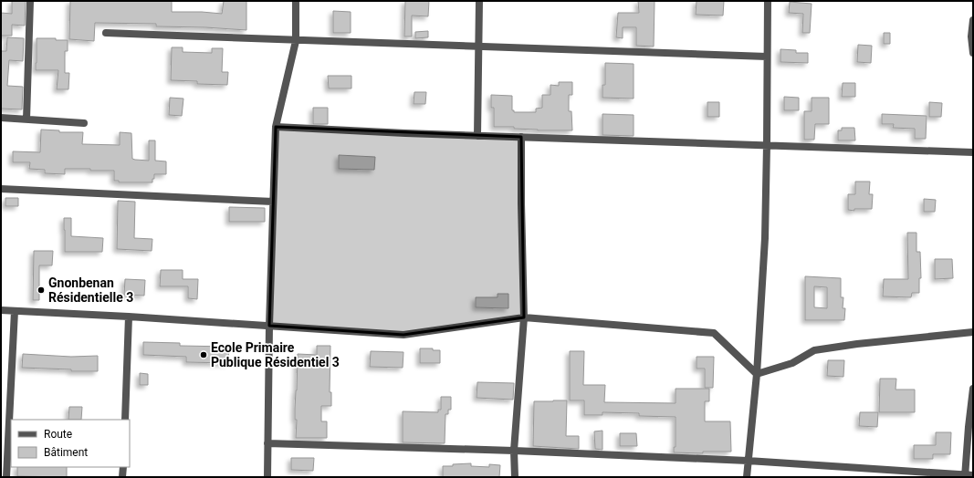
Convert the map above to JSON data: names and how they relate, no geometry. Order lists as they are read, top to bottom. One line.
{"places":["Gnonbenan Résidentielle 3","Ecole Primaire Publique Résidentiel 3"],"legend":["Route","Bâtiment"]}
